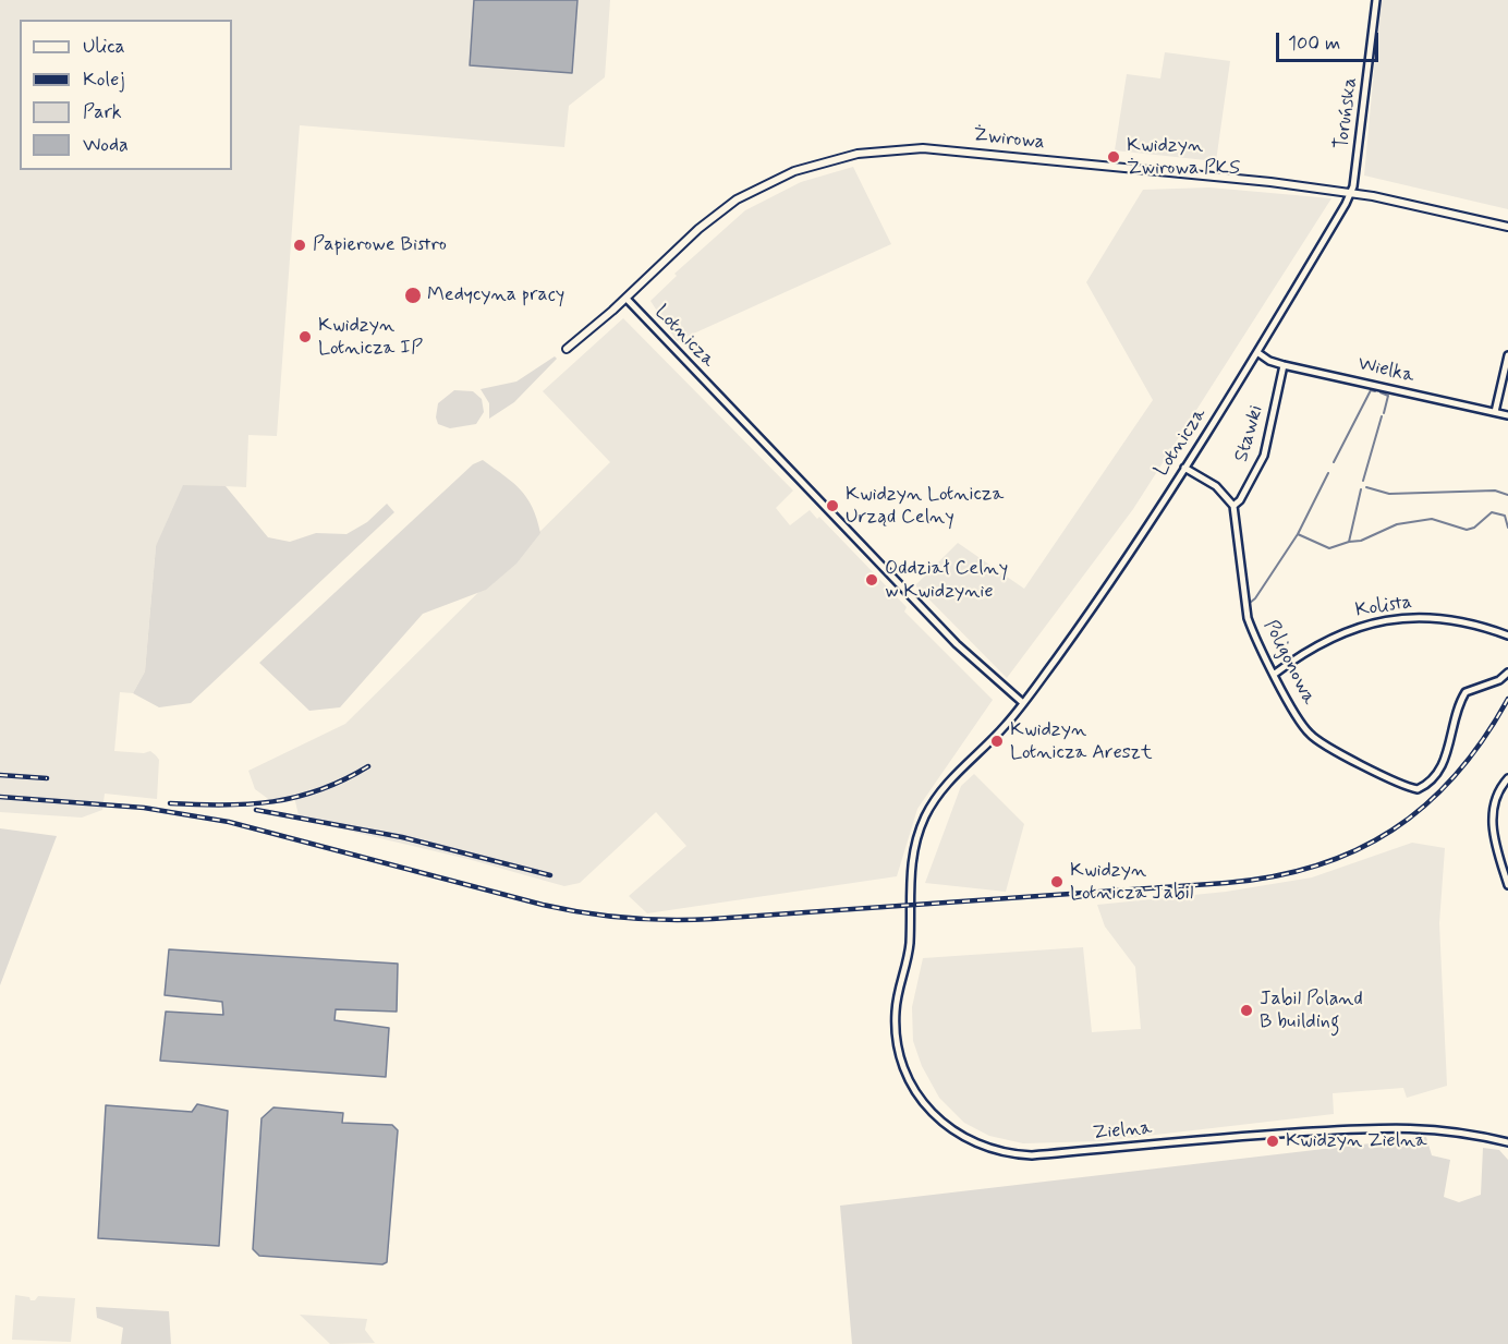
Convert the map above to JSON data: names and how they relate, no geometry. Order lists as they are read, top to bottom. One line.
{"streets":{"street":["Toruńska","Żwirowa","Lotnicza","Wielka","Stawki","Kolista","Poligonowa","Zielna"]},"crossings":[["Toruńska","Żwirowa"],["Toruńska","Lotnicza"],["Żwirowa","Lotnicza"],["Lotnicza","Wielka"],["Lotnicza","Zielna"],["Wielka","Stawki"],["Stawki","Poligonowa"],["Kolista","Poligonowa"]],"places":["Kwidzyn Żwirowa PKS","Papierowe Bistro","Medycyna pracy","Kwidzyn Lotnicza IP","Kwidzyn Lotnicza Urząd Celny","Oddział Celny w Kwidzynie","Kwidzyn Lotnicza Areszt","Kwidzyn Lotnicza Jabil","Jabil Poland B building","Kwidzyn Zielna"],"legend":["Ulica","Kolej","Park","Woda"],"scale_bar":"100 m"}
